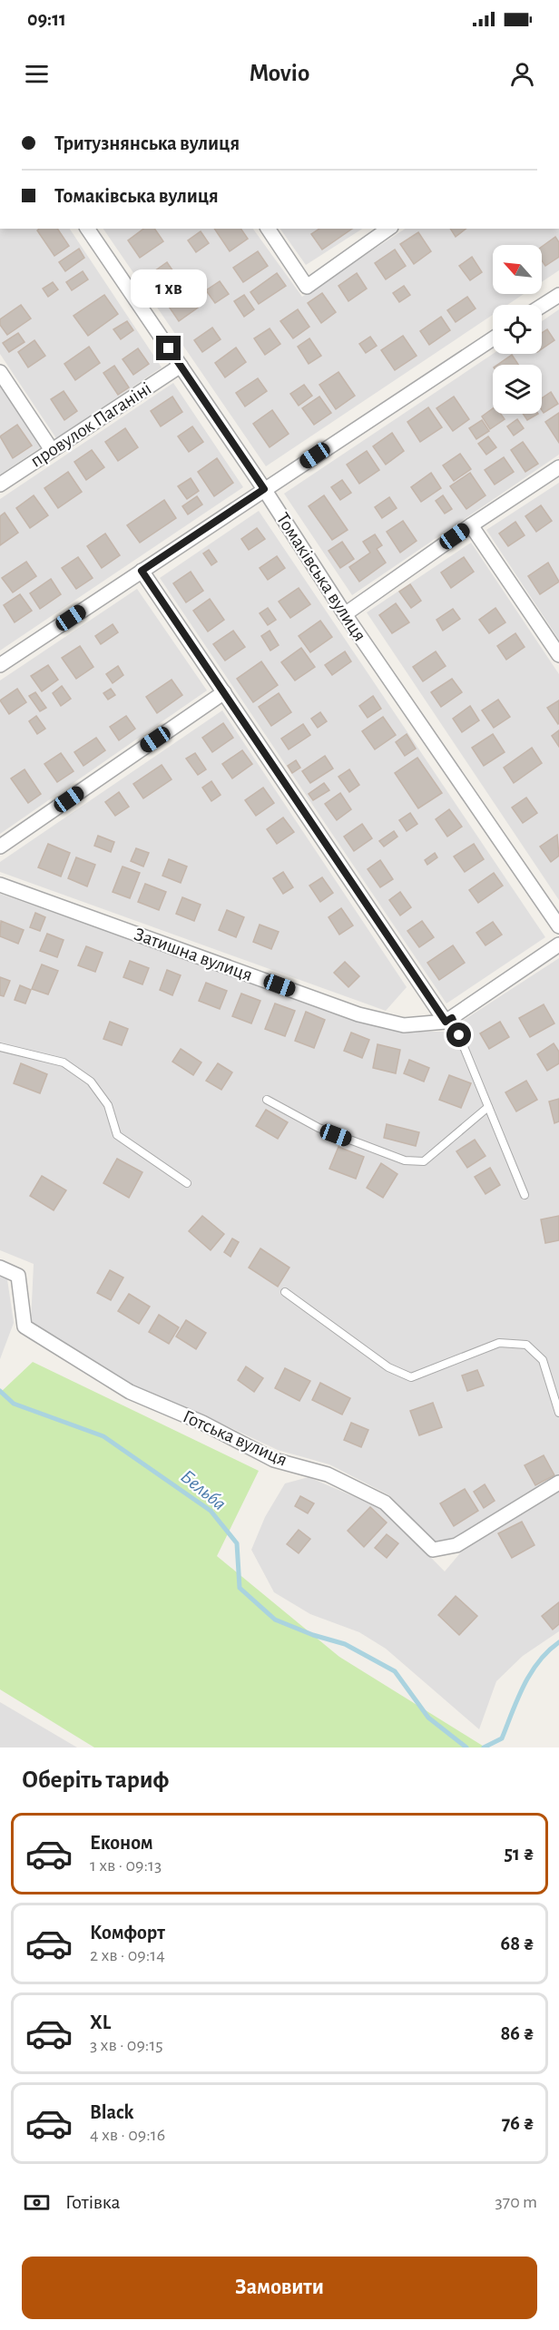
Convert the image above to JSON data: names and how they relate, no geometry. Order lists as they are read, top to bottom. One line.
{"streets":{"street":["провулок Паганіні","Томаківська вулиця","Затишна вулиця","Готська вулиця"]},"crossings":[["провулок Паганіні","Томаківська вулиця"]],"water":["Бельба"],"north":"top left","page":{"status":"09:11","header":"Movio","banner":["Тритузнянська вулиця","Томаківська вулиця"],"bubble":"1 хв","heading":"Оберіть тариф","list":[{"name":"Економ","note":"1 хв · 09:13","value":"51 ₴"},{"name":"Комфорт","note":"2 хв · 09:14","value":"68 ₴"},{"name":"XL","note":"3 хв · 09:15","value":"86 ₴"},{"name":"Black","note":"4 хв · 09:16","value":"76 ₴"}],"pay":["Готівка","370 m"],"buttons":"Замовити"}}
